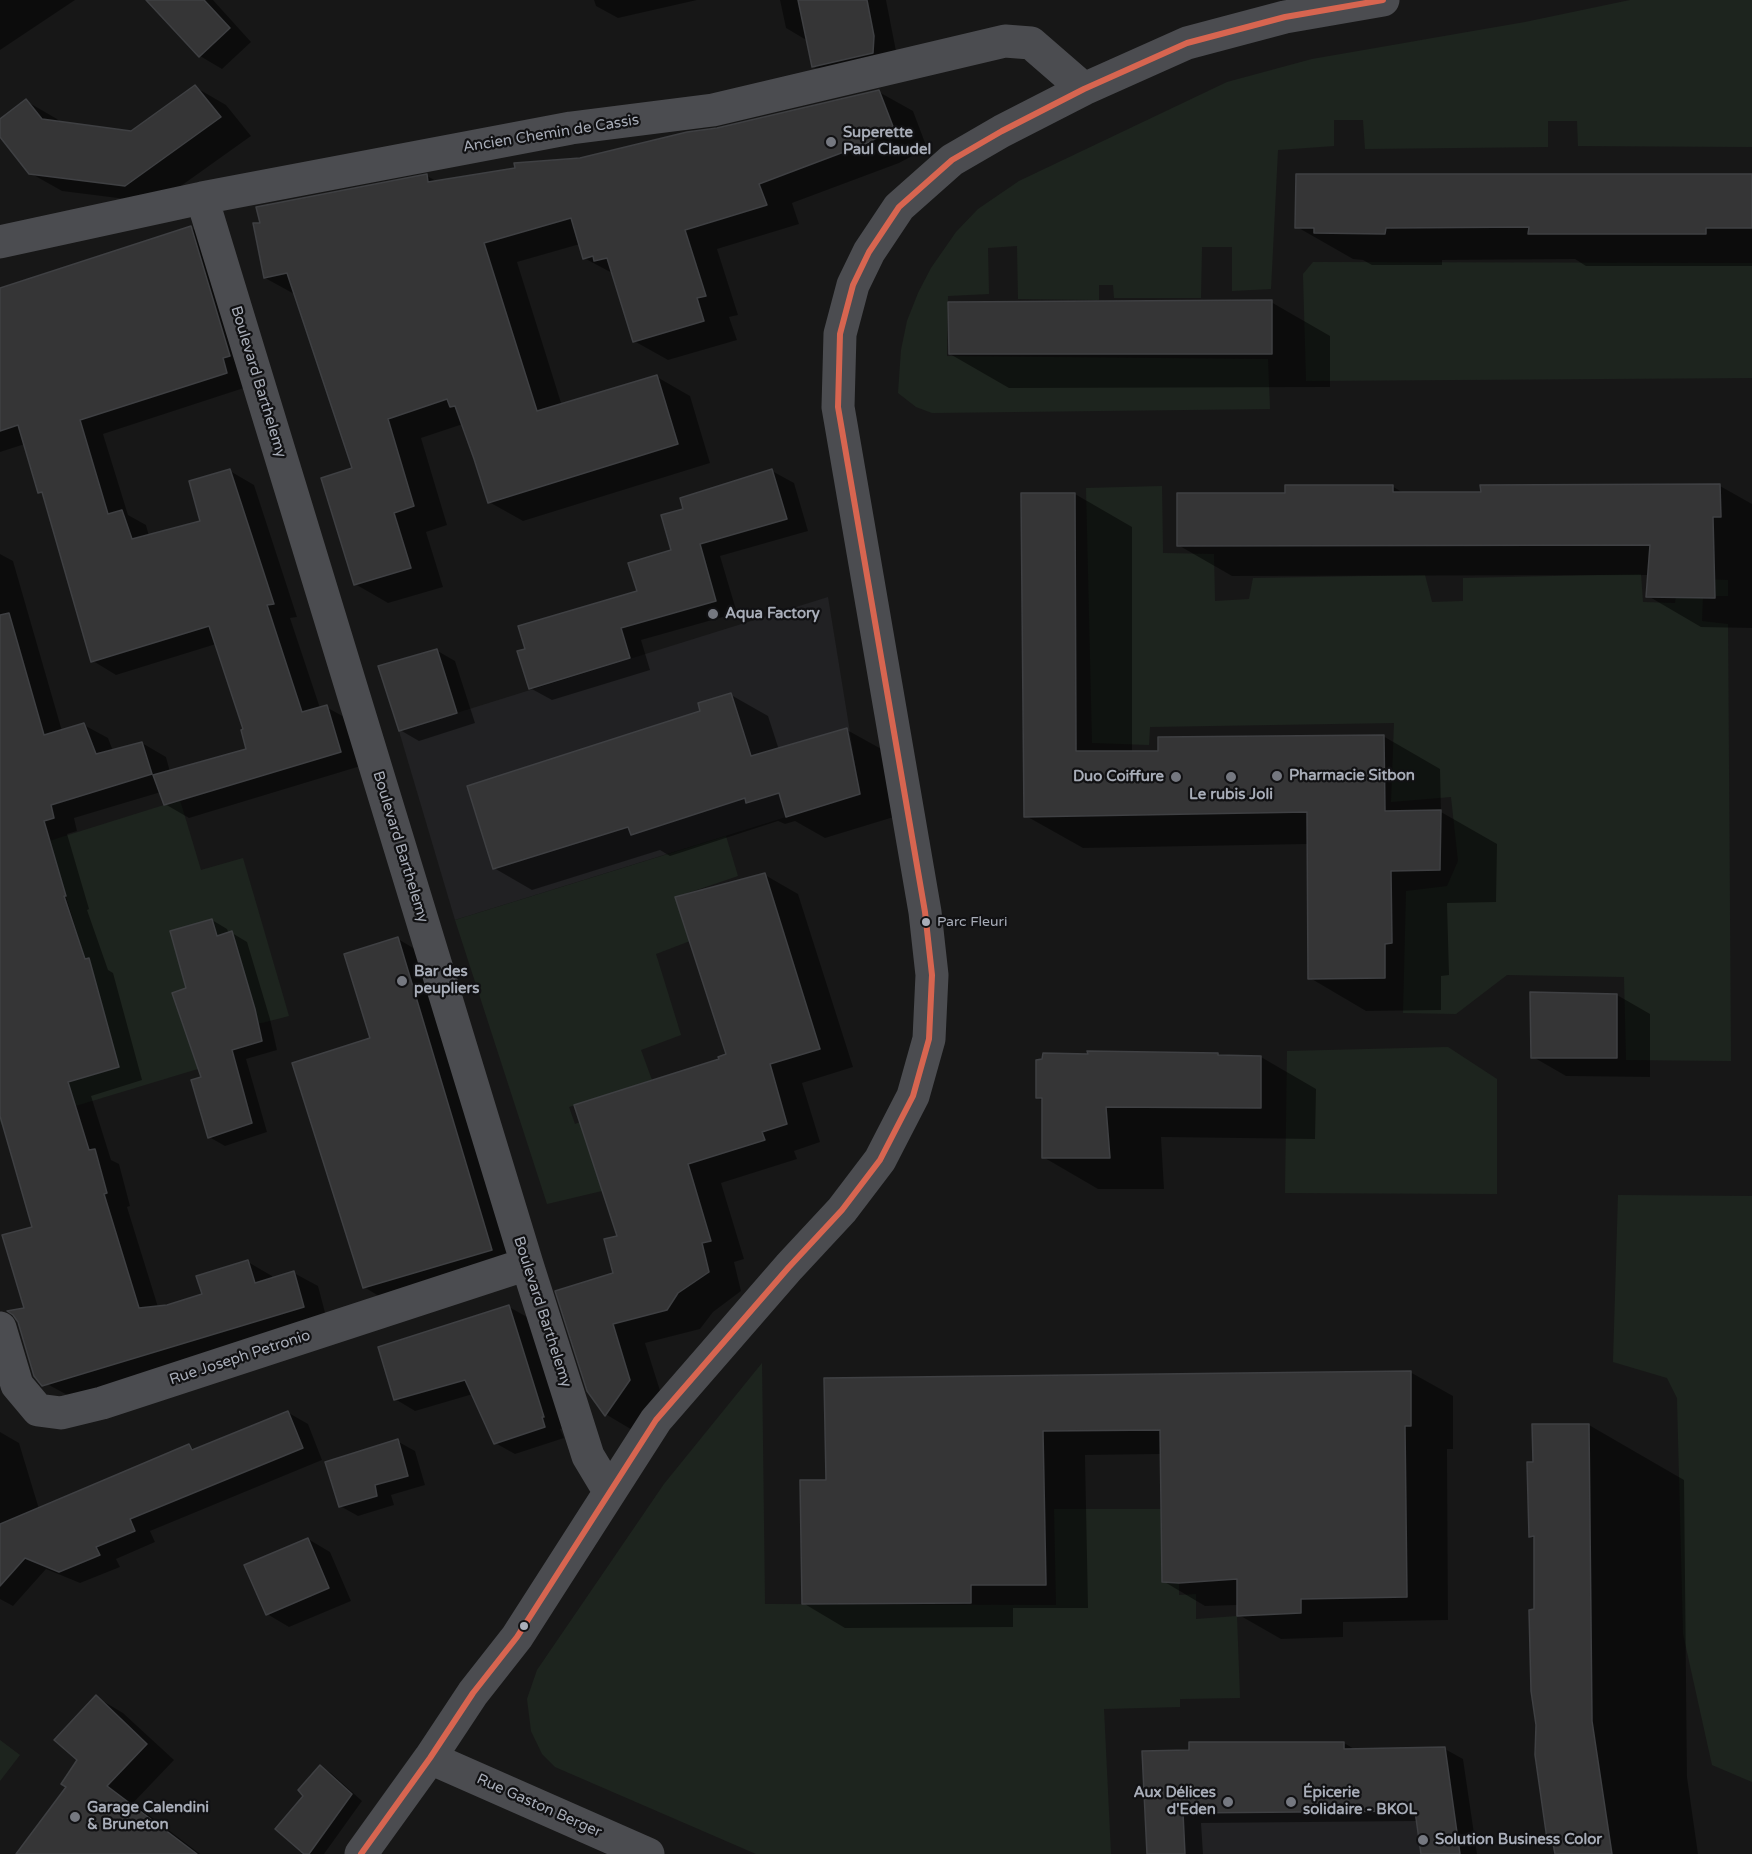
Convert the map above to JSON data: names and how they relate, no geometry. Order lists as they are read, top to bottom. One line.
{"streets":{"street":["Ancien Chemin de Cassis","Boulevard Barthelemy","Rue Joseph Petronio","Rue Gaston Berger"]},"crossings":[["Ancien Chemin de Cassis","Boulevard Barthelemy"],["Boulevard Barthelemy","Rue Joseph Petronio"]],"places":["Superette Paul Claudel","Aqua Factory","Pharmacie Sitbon","Duo Coiffure","Le rubis Joli","Parc Fleuri","Bar des peupliers","Aux Délices d'Eden","Épicerie solidaire - BKOL","Garage Calendini & Bruneton","Solution Business Color"]}
